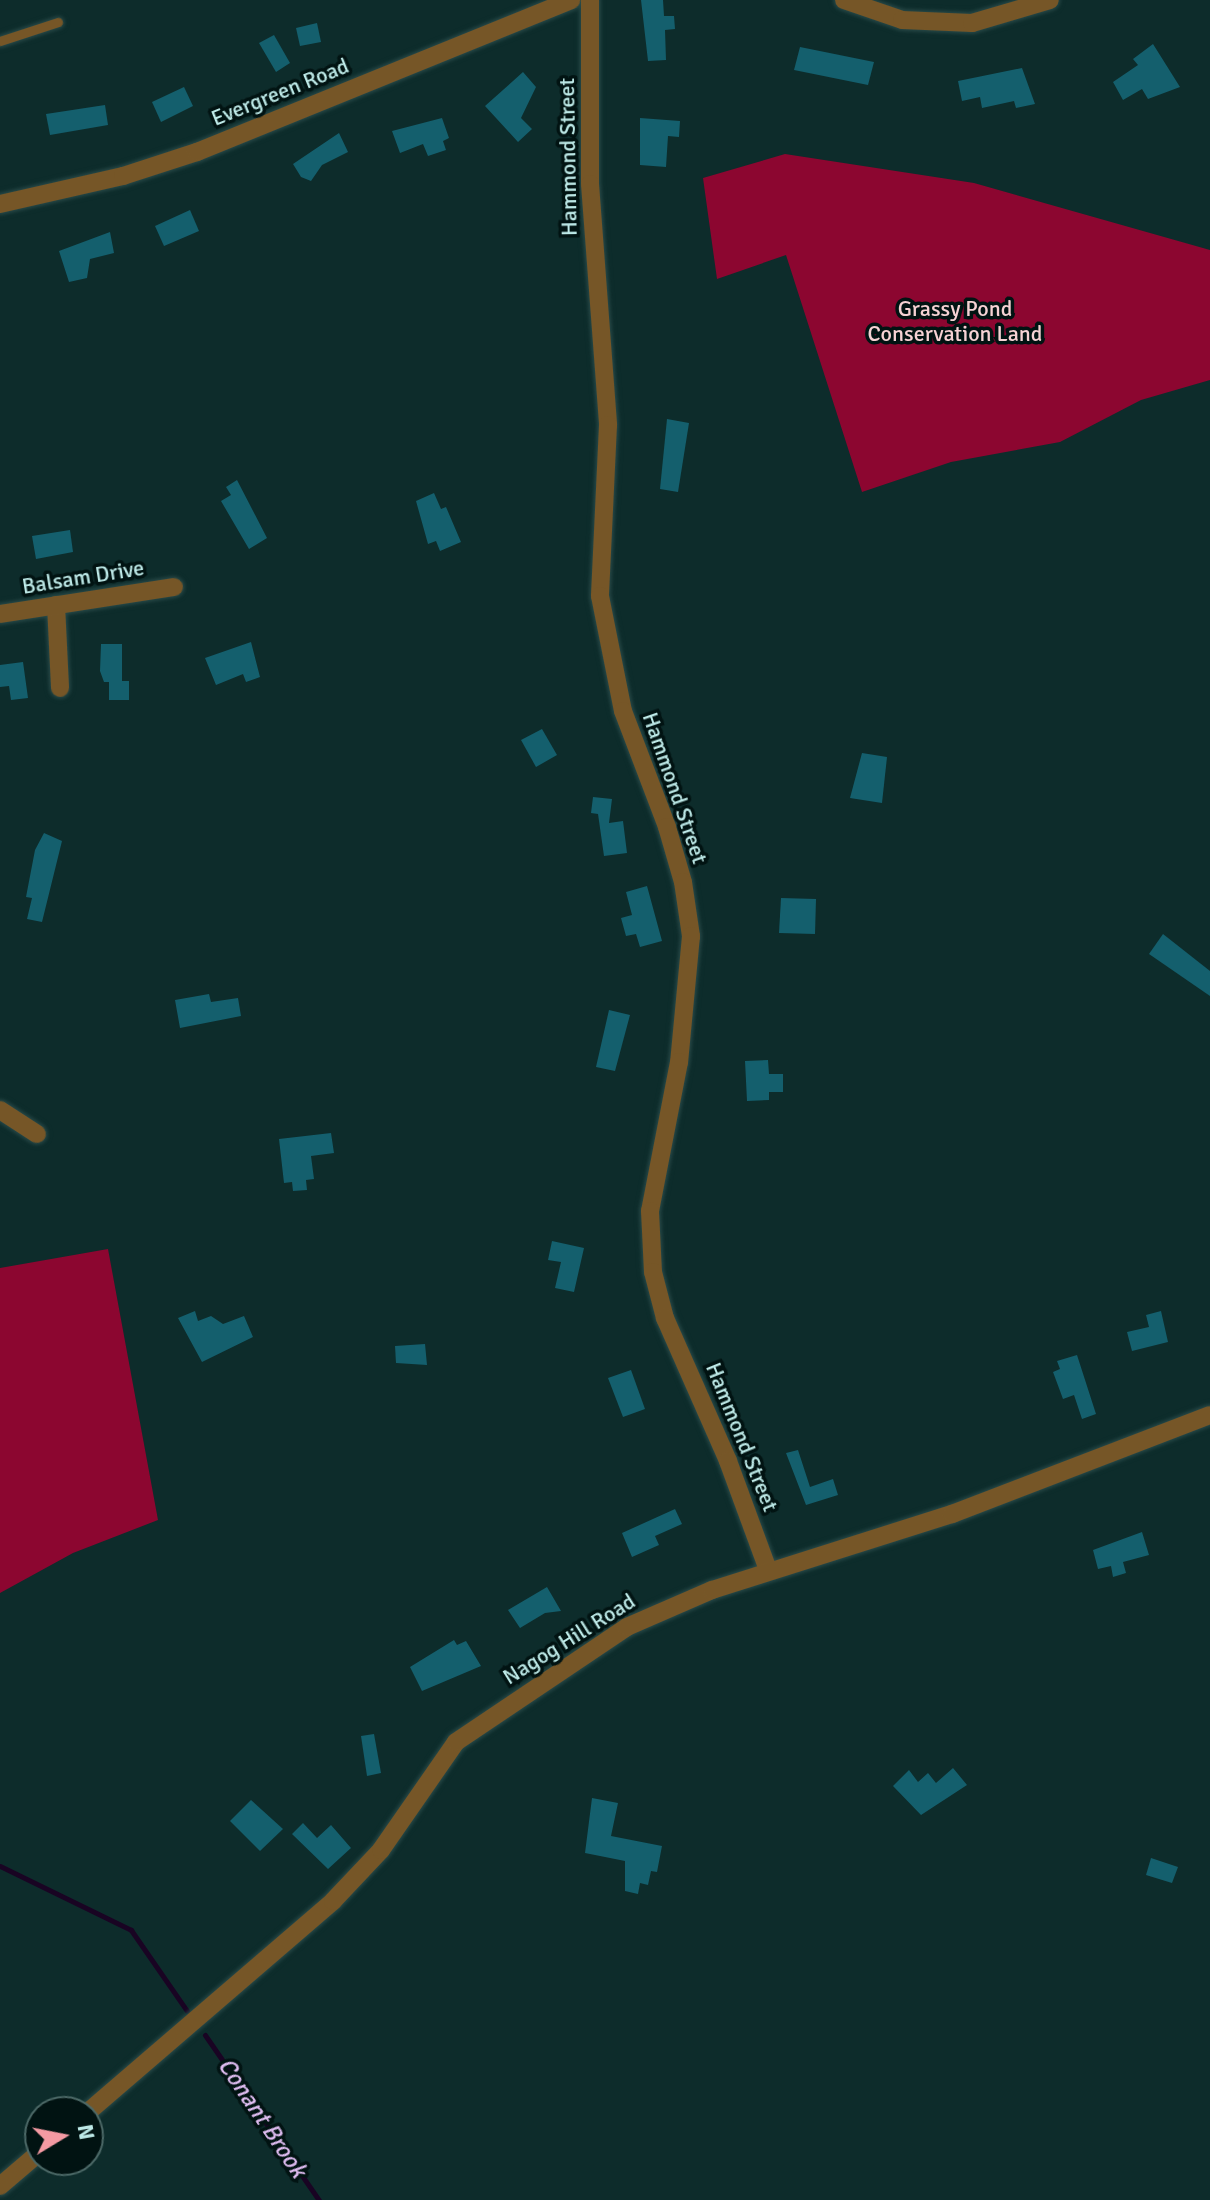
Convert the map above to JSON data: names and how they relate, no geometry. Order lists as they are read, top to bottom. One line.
{"streets":{"street":["Evergreen Road","Hammond Street","Balsam Drive","Nagog Hill Road"]},"crossings":[["Hammond Street","Nagog Hill Road"]],"water":["Conant Brook"],"parks":["Grassy Pond Conservation Land"],"north":"right"}
